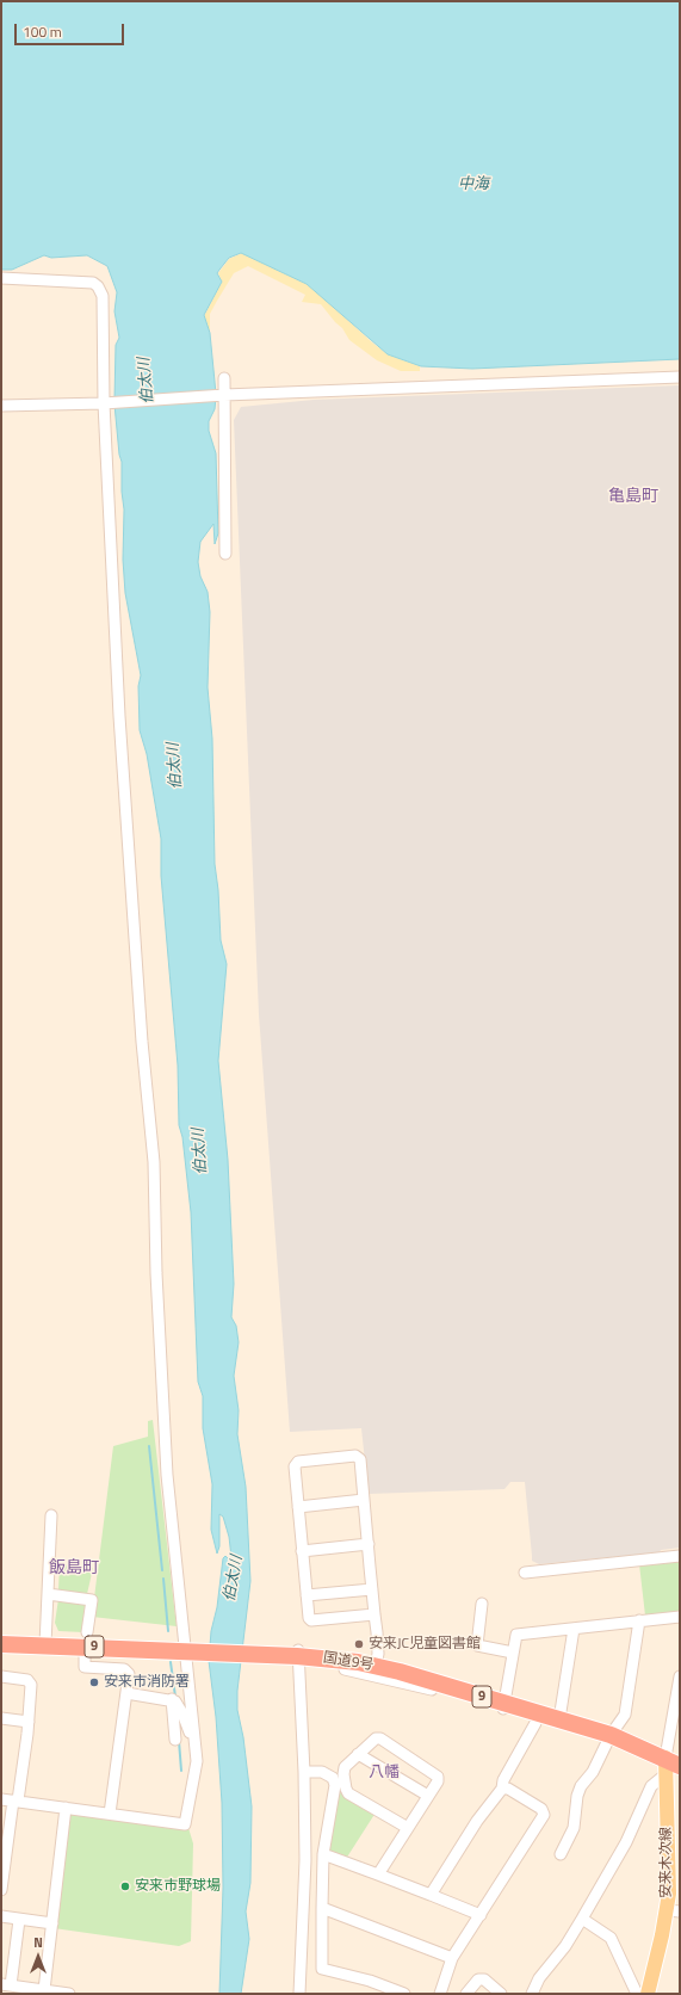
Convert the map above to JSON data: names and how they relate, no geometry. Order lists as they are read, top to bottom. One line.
{"streets":{"highway":["9","国道9号"],"main road":["安来木次線"]},"crossings":[["国道9号","安来木次線"]],"districts":["亀島町","飯島町","八幡"],"water":["中海","伯太川"],"places":["安来JC児童図書館","安来市消防署","安来市野球場"],"scale_bar":"100 m","north":"top"}
